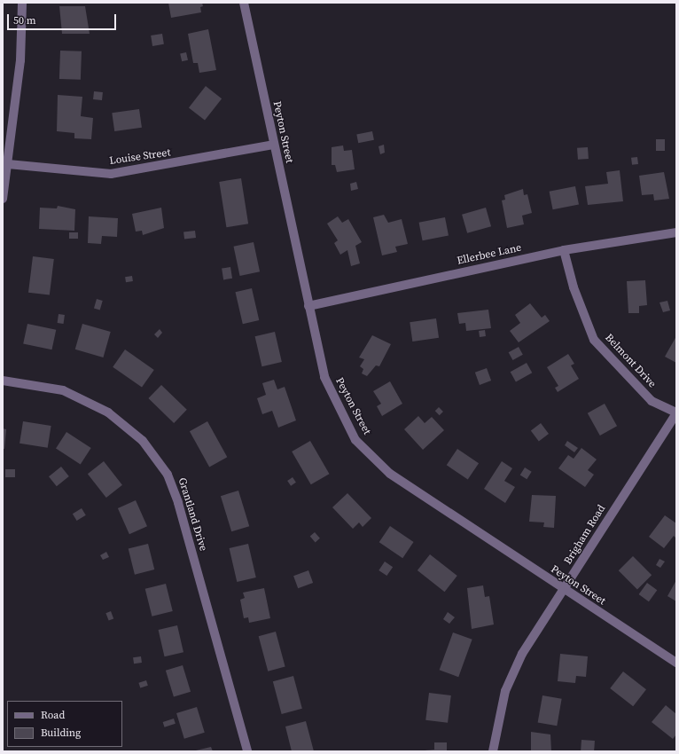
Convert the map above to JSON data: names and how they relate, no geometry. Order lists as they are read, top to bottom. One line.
{"streets":{"street":["Peyton Street","Louise Street","Ellerbee Lane","Belmont Drive","Grantland Drive","Brigham Road"]},"crossings":[["Peyton Street","Louise Street"],["Peyton Street","Ellerbee Lane"],["Peyton Street","Brigham Road"],["Ellerbee Lane","Belmont Drive"],["Belmont Drive","Brigham Road"]],"legend":["Road","Building"],"scale_bar":"50 m"}
